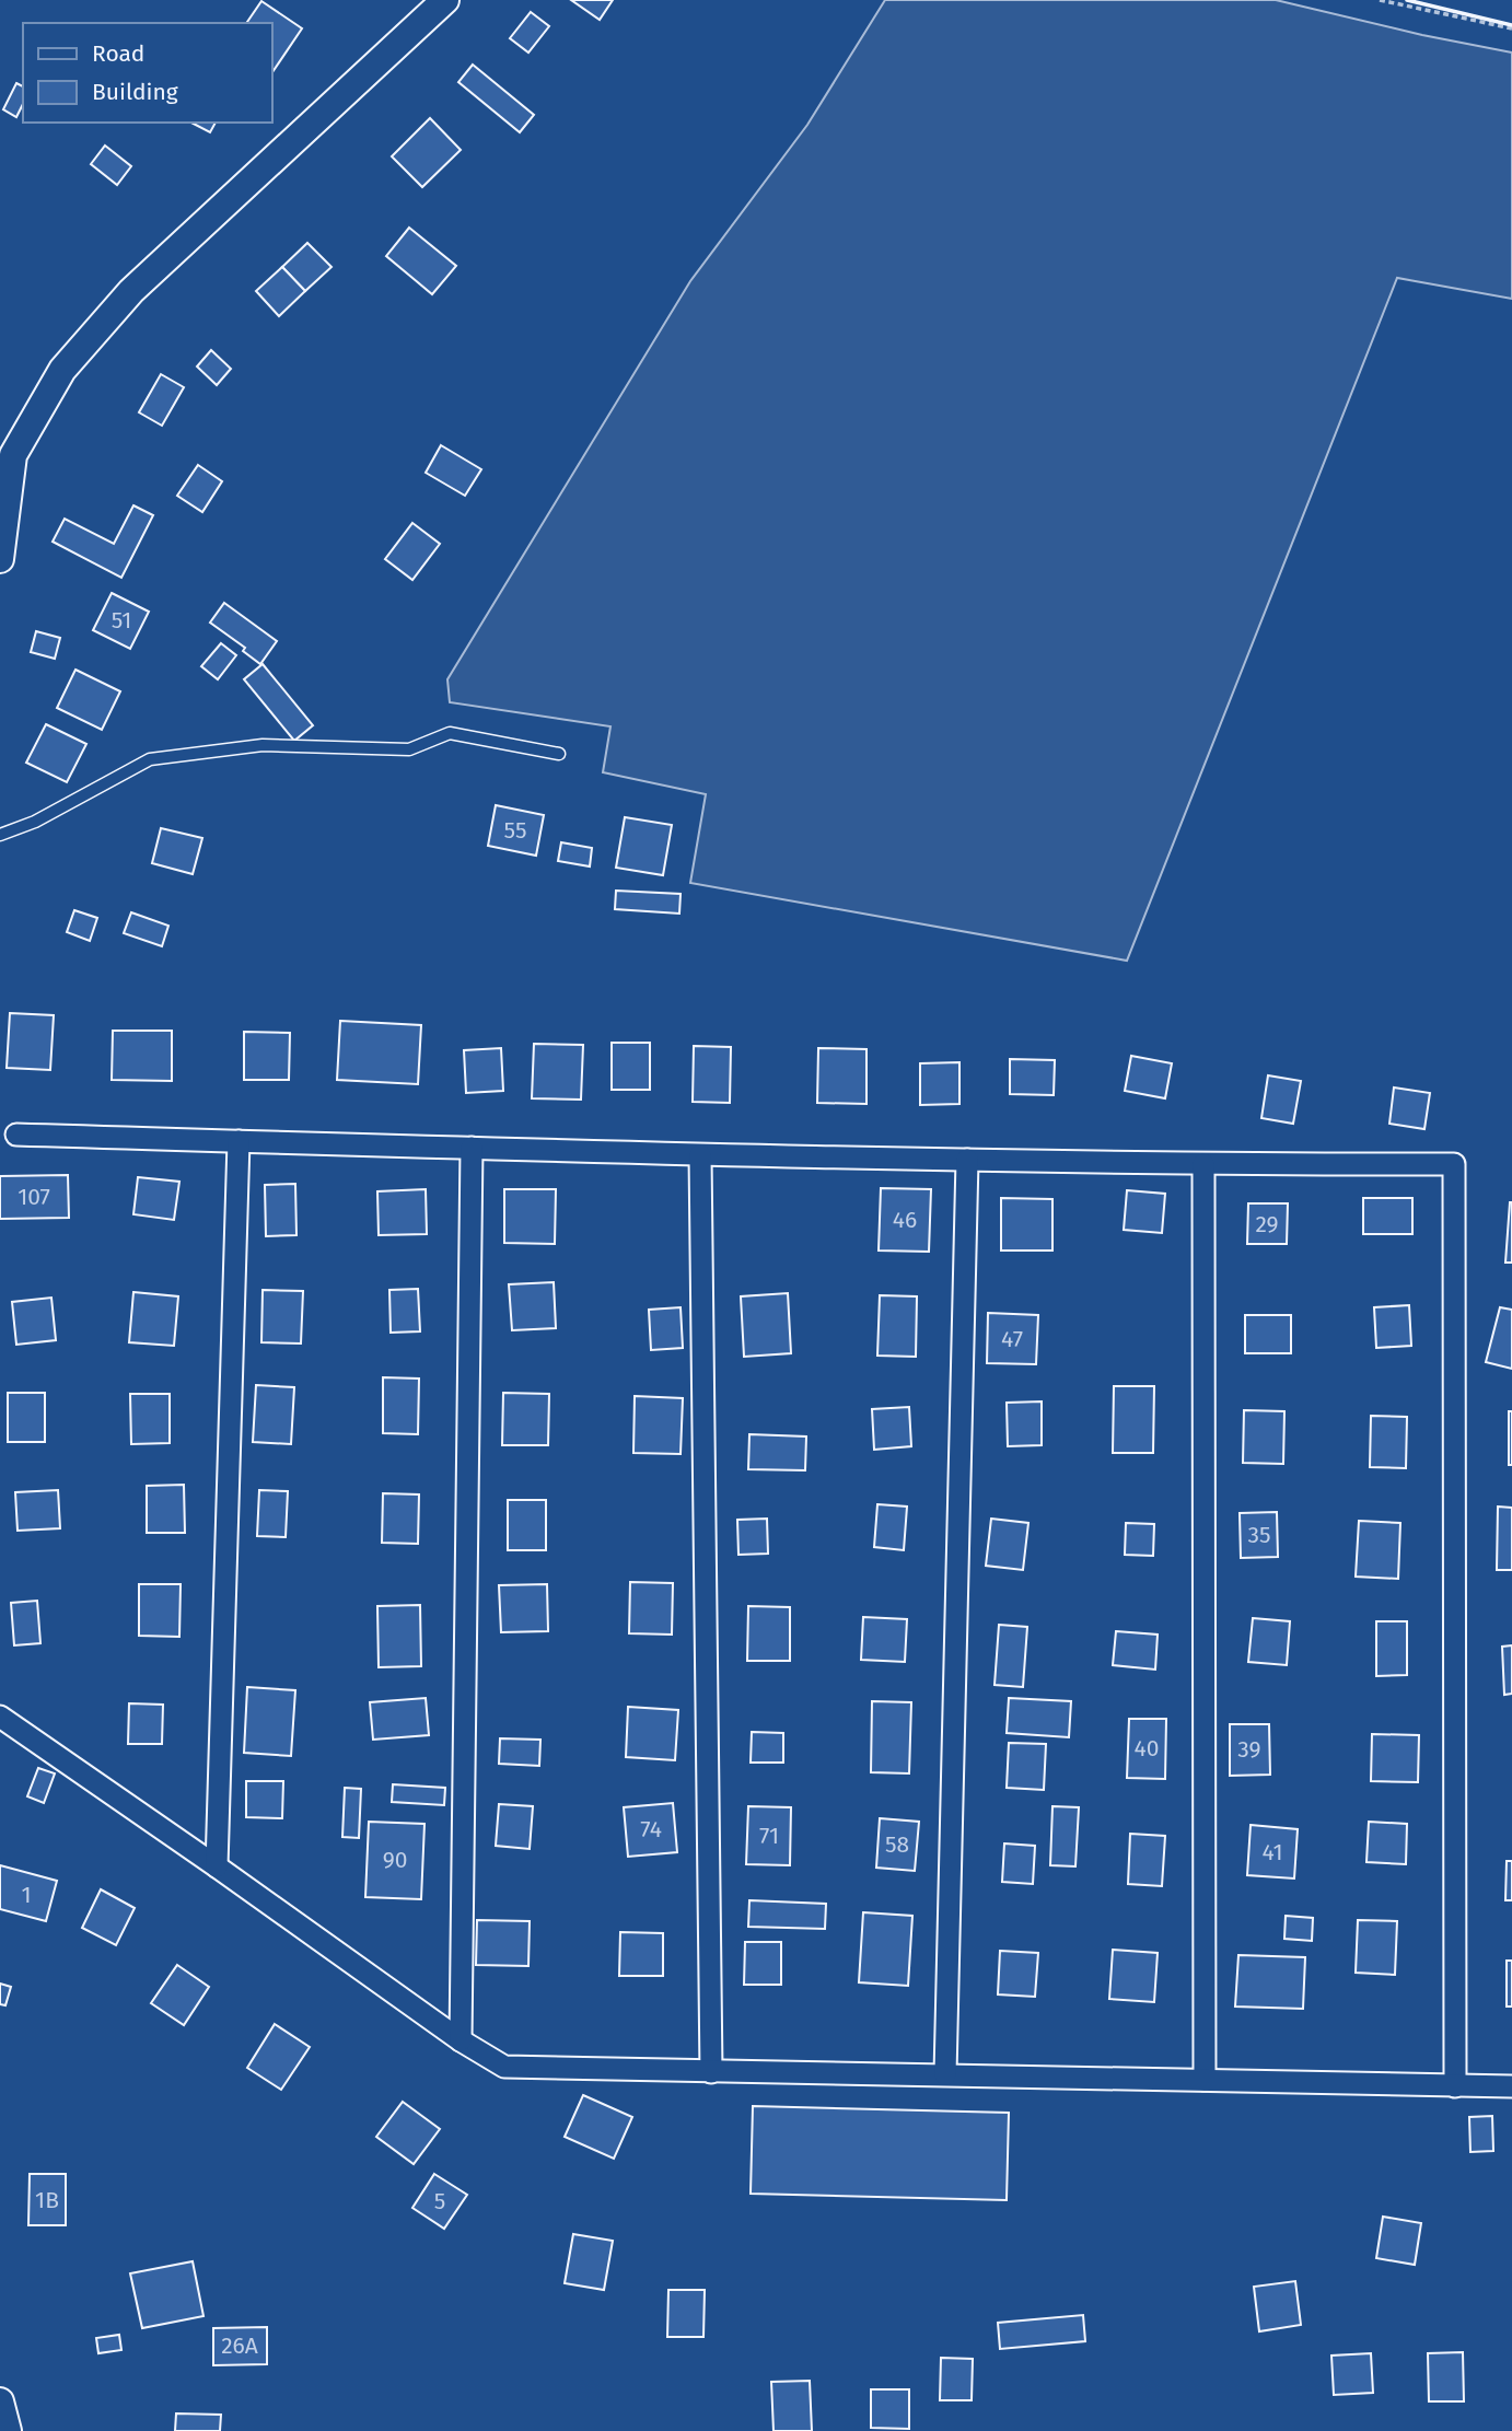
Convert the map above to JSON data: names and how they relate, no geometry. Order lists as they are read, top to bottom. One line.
{"house_numbers":["51","55","107","46","29","47","35","40","39","74","71","58","41","90","1","1В","5","26А"],"legend":["Road","Building"]}
